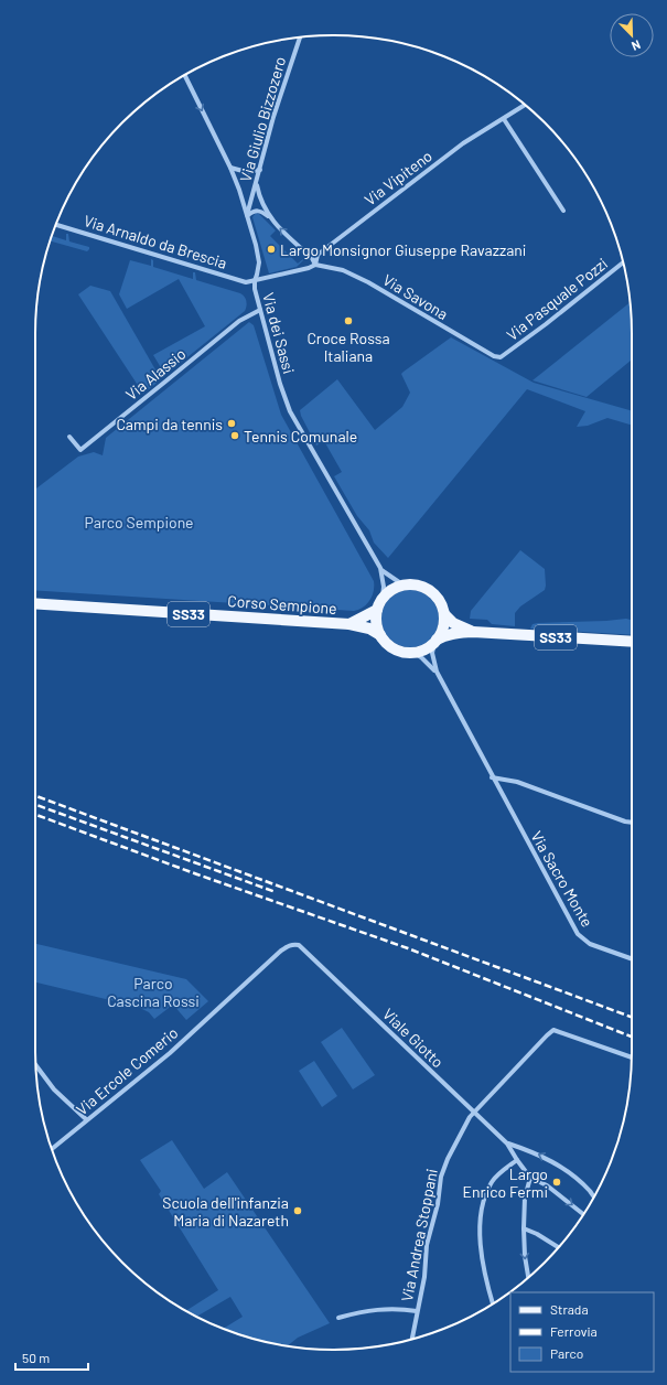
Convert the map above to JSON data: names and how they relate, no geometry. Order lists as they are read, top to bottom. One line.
{"streets":{"main road":["Corso Sempione","SS33"],"street":["Via Giulio Bizzozero","Via Vipiteno","Via Arnaldo da Brescia","Via Savona","Via Pasquale Pozzi","Via dei Sassi","Via Alassio","Via Sacro Monte","Viale Giotto","Via Ercole Comerio","Via Andrea Stoppani"]},"crossings":[["Via Giulio Bizzozero","Via dei Sassi"],["Via Vipiteno","Via Savona"],["Via Arnaldo da Brescia","Via dei Sassi"],["Via Savona","Via Pasquale Pozzi"],["Via dei Sassi","Via Alassio"],["Via dei Sassi","SS33"],["Via dei Sassi","Via Sacro Monte"],["Corso Sempione","SS33"],["SS33","Via Sacro Monte"],["Viale Giotto","Via Ercole Comerio"],["Viale Giotto","Via Andrea Stoppani"]],"parks":["Parco Sempione","Parco Cascina Rossi"],"places":["Largo Monsignor Giuseppe Ravazzani","Croce Rossa Italiana","Campi da tennis","Tennis Comunale","Largo Enrico Fermi","Scuola dell'infanzia Maria di Nazareth"],"legend":["Strada","Ferrovia","Parco"],"scale_bar":"50 m","north":"bottom right"}
